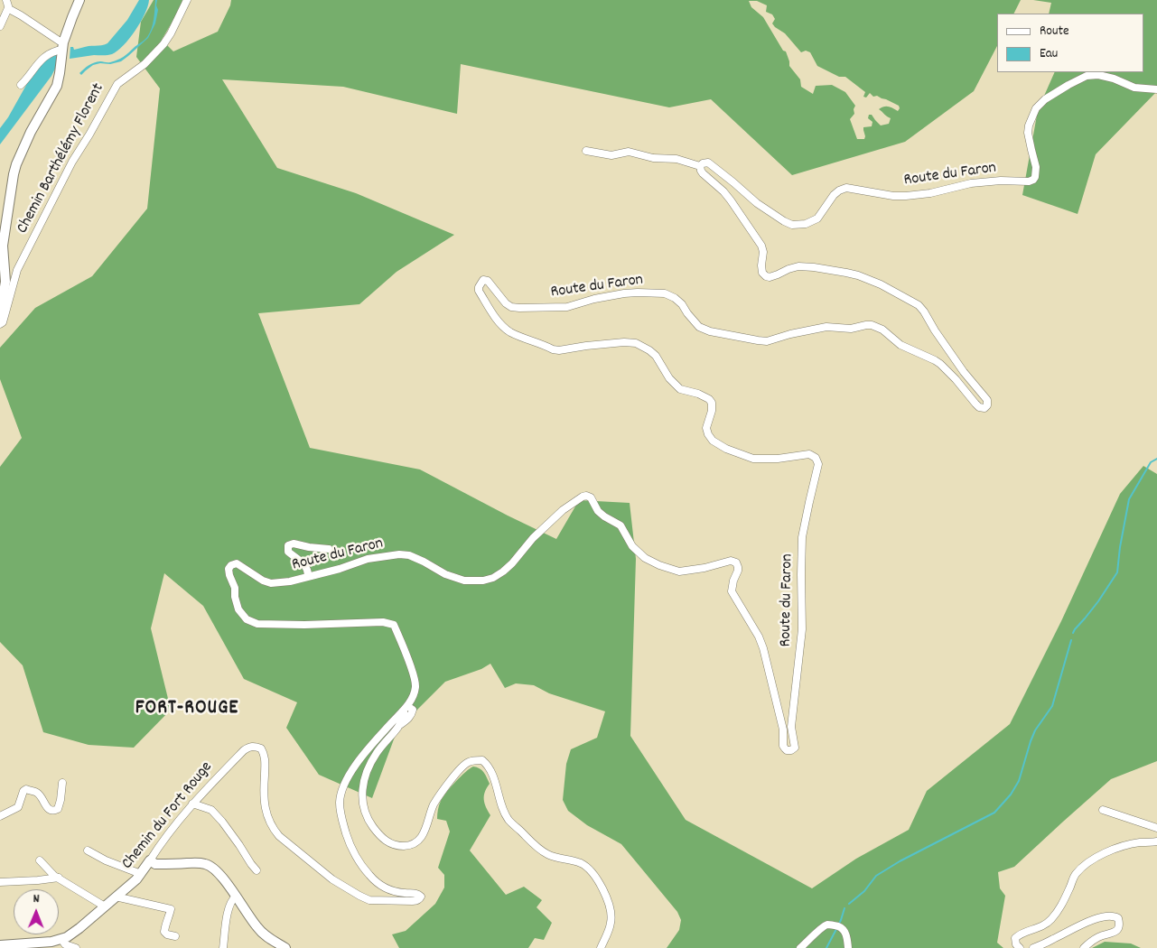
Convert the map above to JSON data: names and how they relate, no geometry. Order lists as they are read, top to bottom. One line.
{"streets":{"main road":["Chemin du Fort Rouge"],"street":["Chemin Barthélémy Florent","Route du Faron"]},"crossings":[["Route du Faron","Chemin du Fort Rouge"]],"districts":["FORT-ROUGE"],"legend":["Route","Eau"],"north":"top"}
